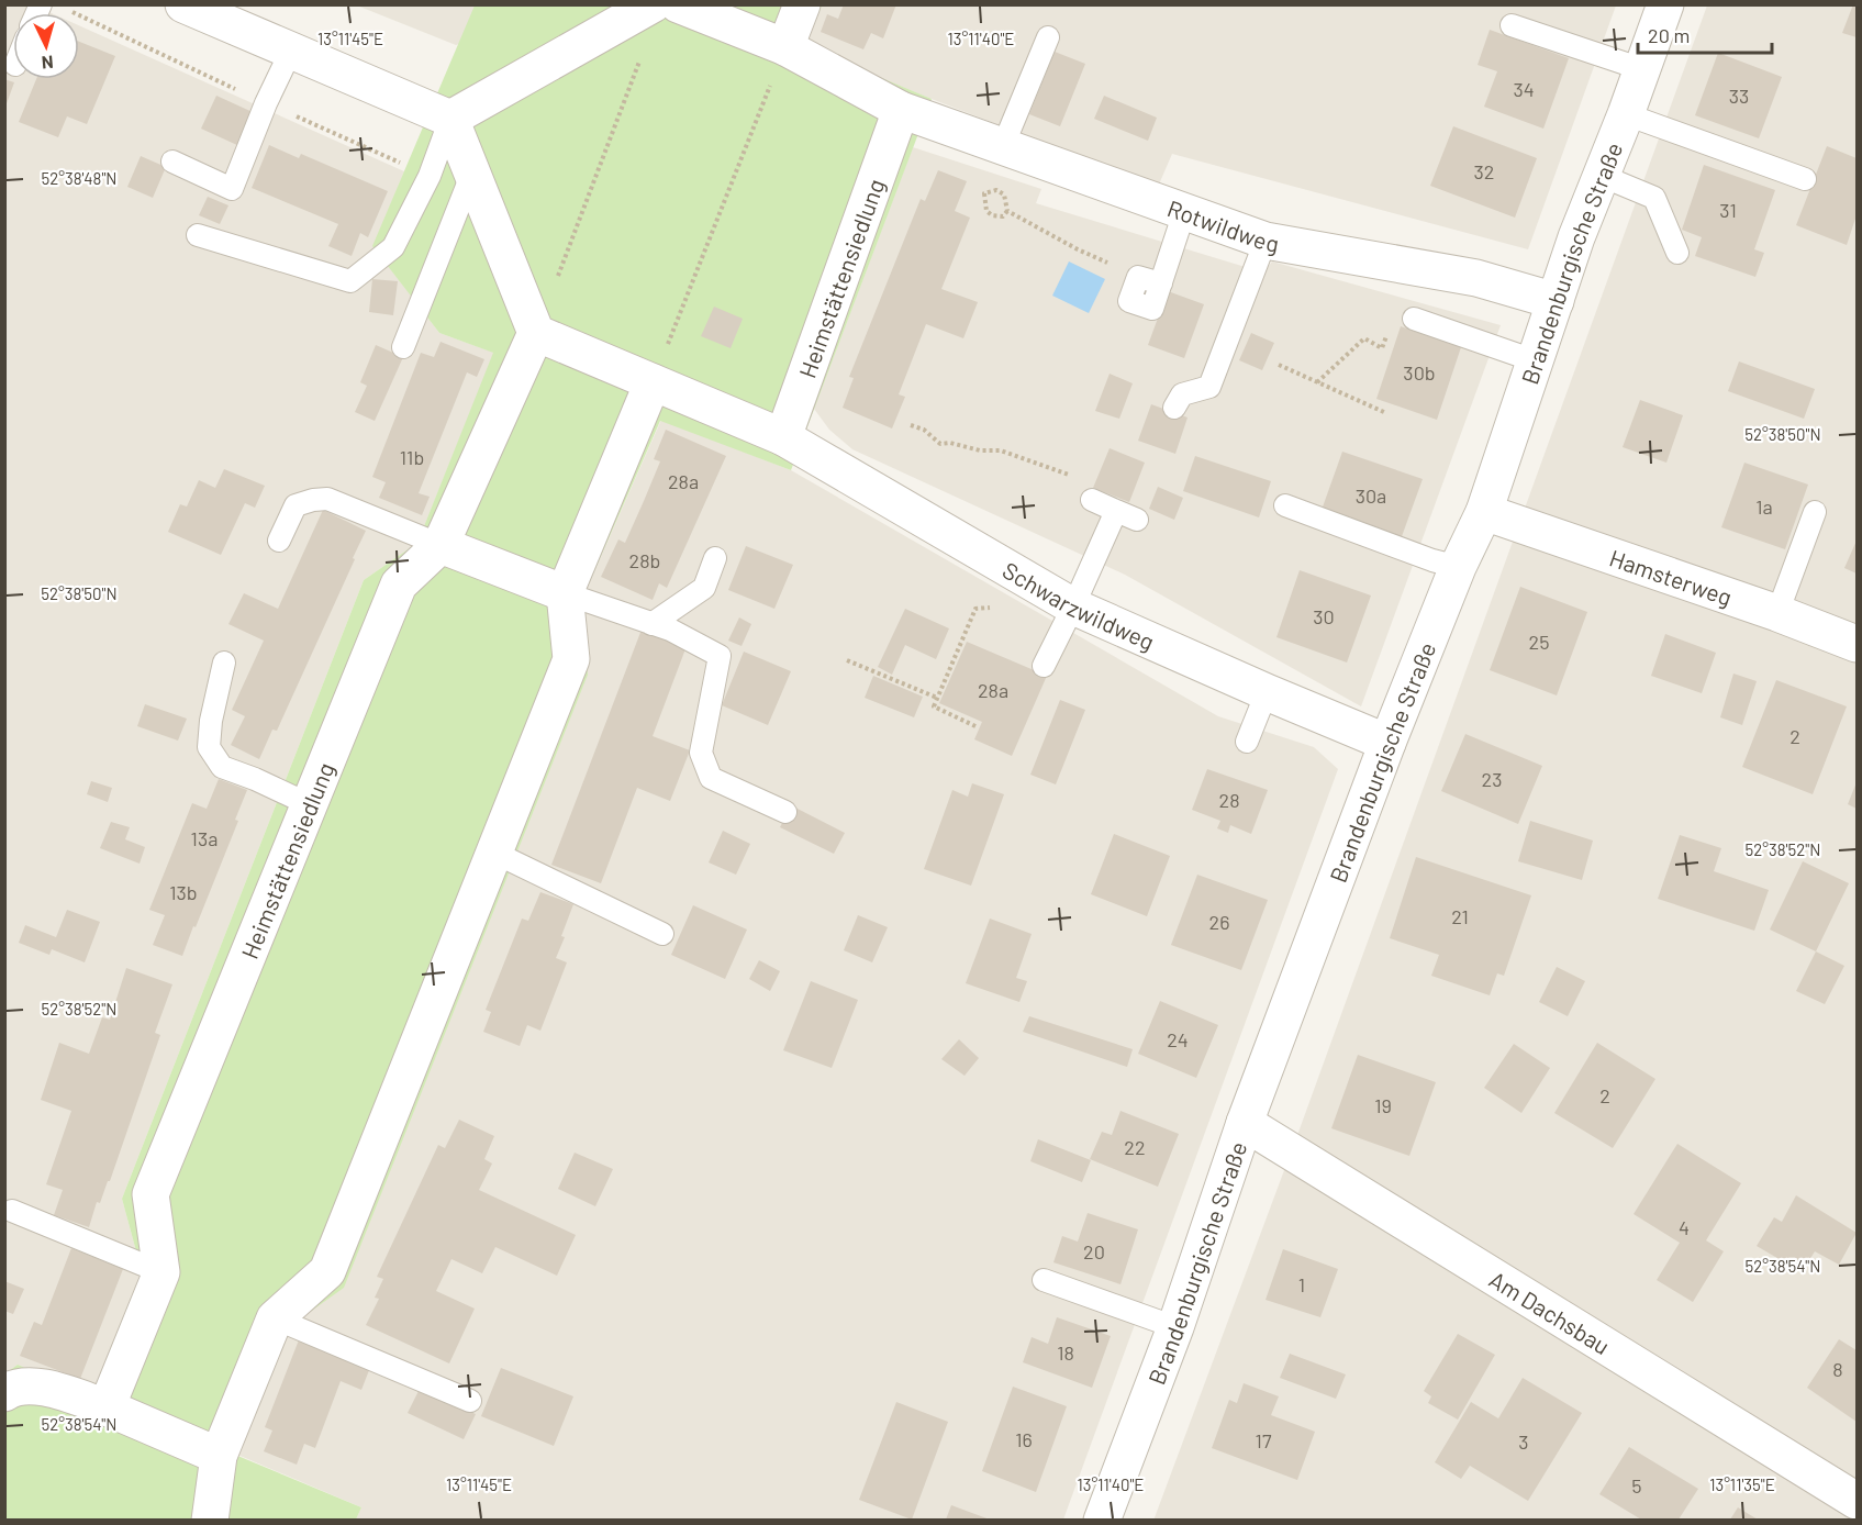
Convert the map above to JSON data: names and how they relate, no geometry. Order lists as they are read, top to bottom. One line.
{"streets":{"street":["Rotwildweg","Brandenburgische Straße","Heimstättensiedlung","Hamsterweg","Schwarzwildweg","Am Dachsbau"]},"crossings":[["Rotwildweg","Brandenburgische Straße"],["Rotwildweg","Heimstättensiedlung"],["Brandenburgische Straße","Hamsterweg"],["Brandenburgische Straße","Schwarzwildweg"],["Brandenburgische Straße","Am Dachsbau"],["Heimstättensiedlung","Schwarzwildweg"]],"house_numbers":["34","33","32","31","30b","11b","28a","30a","1a","28b","30","25","28a","2","23","28","13a","13b","21","26","24","2","19","22","4","20","1","18","8","16","17","3","5"],"scale_bar":"20 m","north":"bottom","coordinates":["13°11'45\"E","13°11'40\"E","52°38'48\"N","52°38'50\"N","52°38'52\"N","52°38'54\"N","13°11'35\"E"]}
